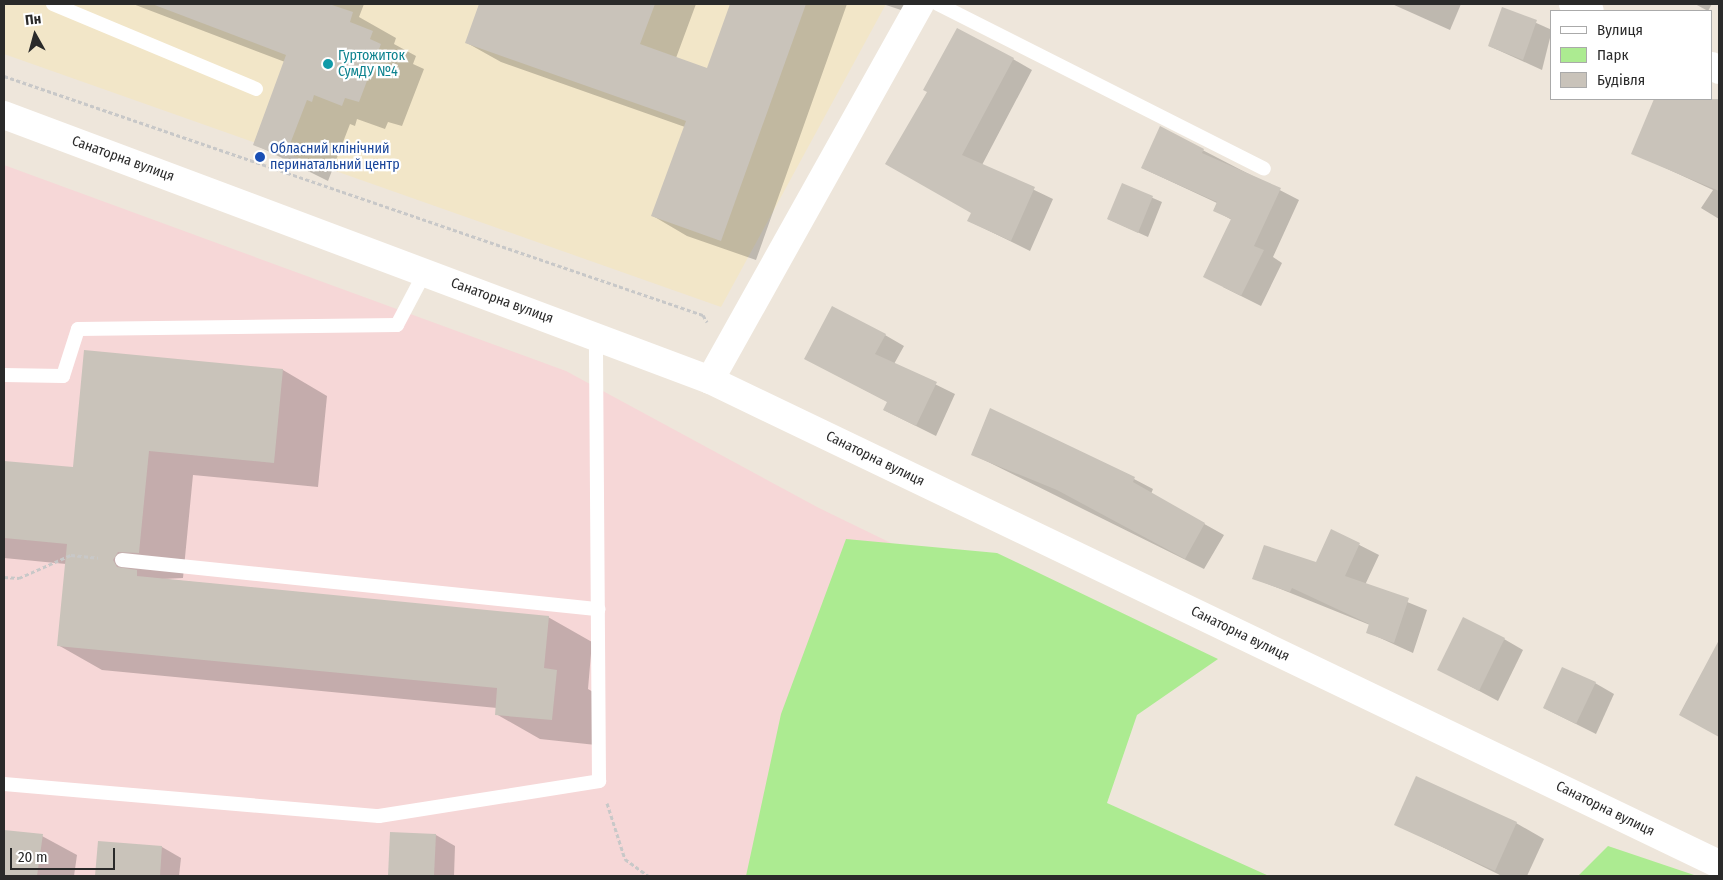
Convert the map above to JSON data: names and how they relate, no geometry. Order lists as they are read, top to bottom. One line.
{"streets":{"main road":["Санаторна вулиця"]},"places":["Гуртожиток СумДУ №4","Обласний клінічний перинатальний центр"],"legend":["Вулиця","Парк","Будівля"],"scale_bar":"20 m","north":"top"}
